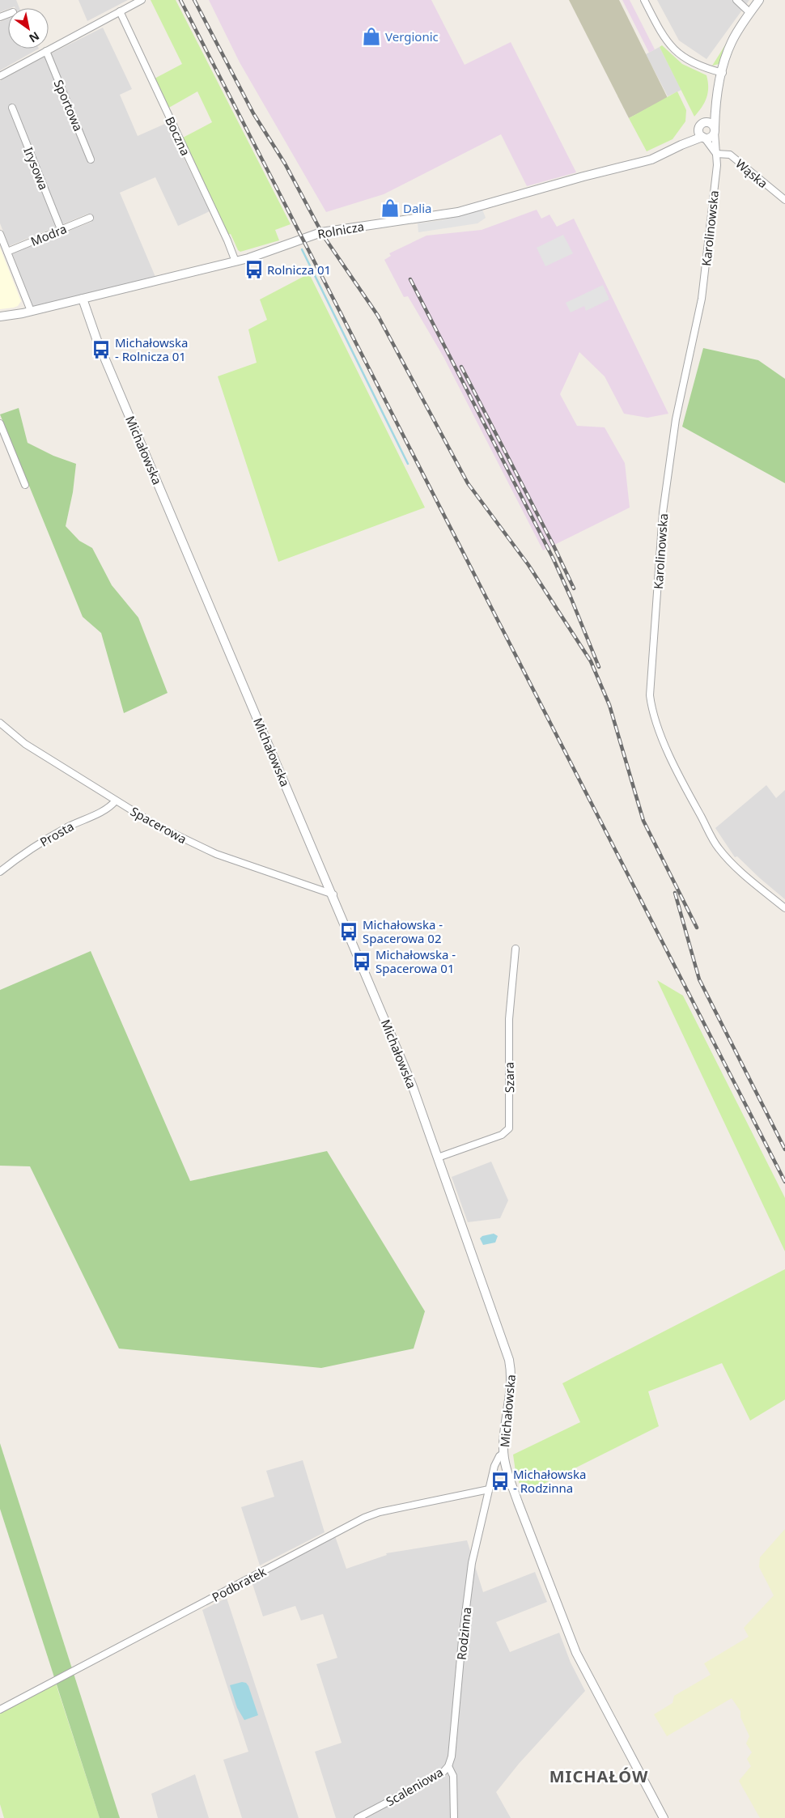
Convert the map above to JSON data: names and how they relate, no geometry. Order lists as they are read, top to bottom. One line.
{"streets":{"street":["Sportowa","Boczna","Irysowa","Wąska","Karolinowska","Rolnicza","Modra","Michałowska","Spacerowa","Prosta","Szara","Podbratek","Rodzinna","Scaleniowa"]},"crossings":[["Boczna","Rolnicza"],["Irysowa","Modra"],["Wąska","Karolinowska"],["Karolinowska","Rolnicza"],["Rolnicza","Michałowska"],["Michałowska","Spacerowa"],["Michałowska","Szara"],["Michałowska","Rodzinna"],["Spacerowa","Prosta"],["Podbratek","Rodzinna"],["Rodzinna","Scaleniowa"]],"districts":["MICHAŁÓW"],"places":{"shop":["Vergionic","Dalia"],"bus stop":["Rolnicza 01","Michałowska - Rolnicza 01","Michałowska - Spacerowa 02","Michałowska - Spacerowa 01","Michałowska - Rodzinna"]},"north":"bottom right"}
